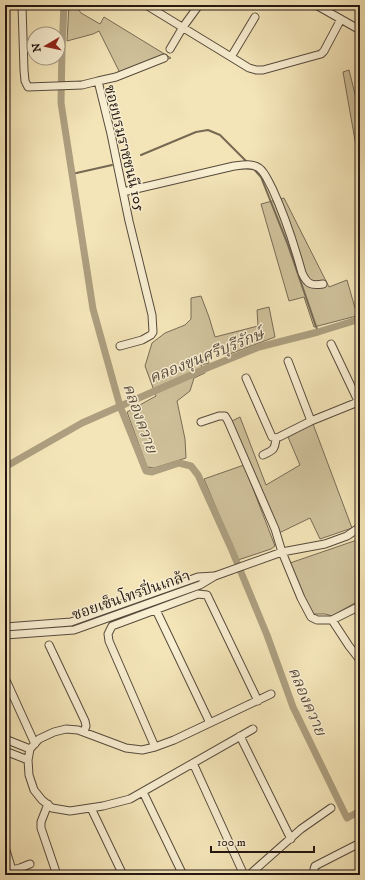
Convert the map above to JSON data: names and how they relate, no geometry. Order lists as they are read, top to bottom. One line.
{"streets":{"street":["ซอยบรมราชชนนี 105","ซอยเซ็นโทรปิ่นเกล้า"]},"water":["คลองขุนศรีบุรีรักษ์","คลองควาย"],"scale_bar":"100 m","north":"left"}
